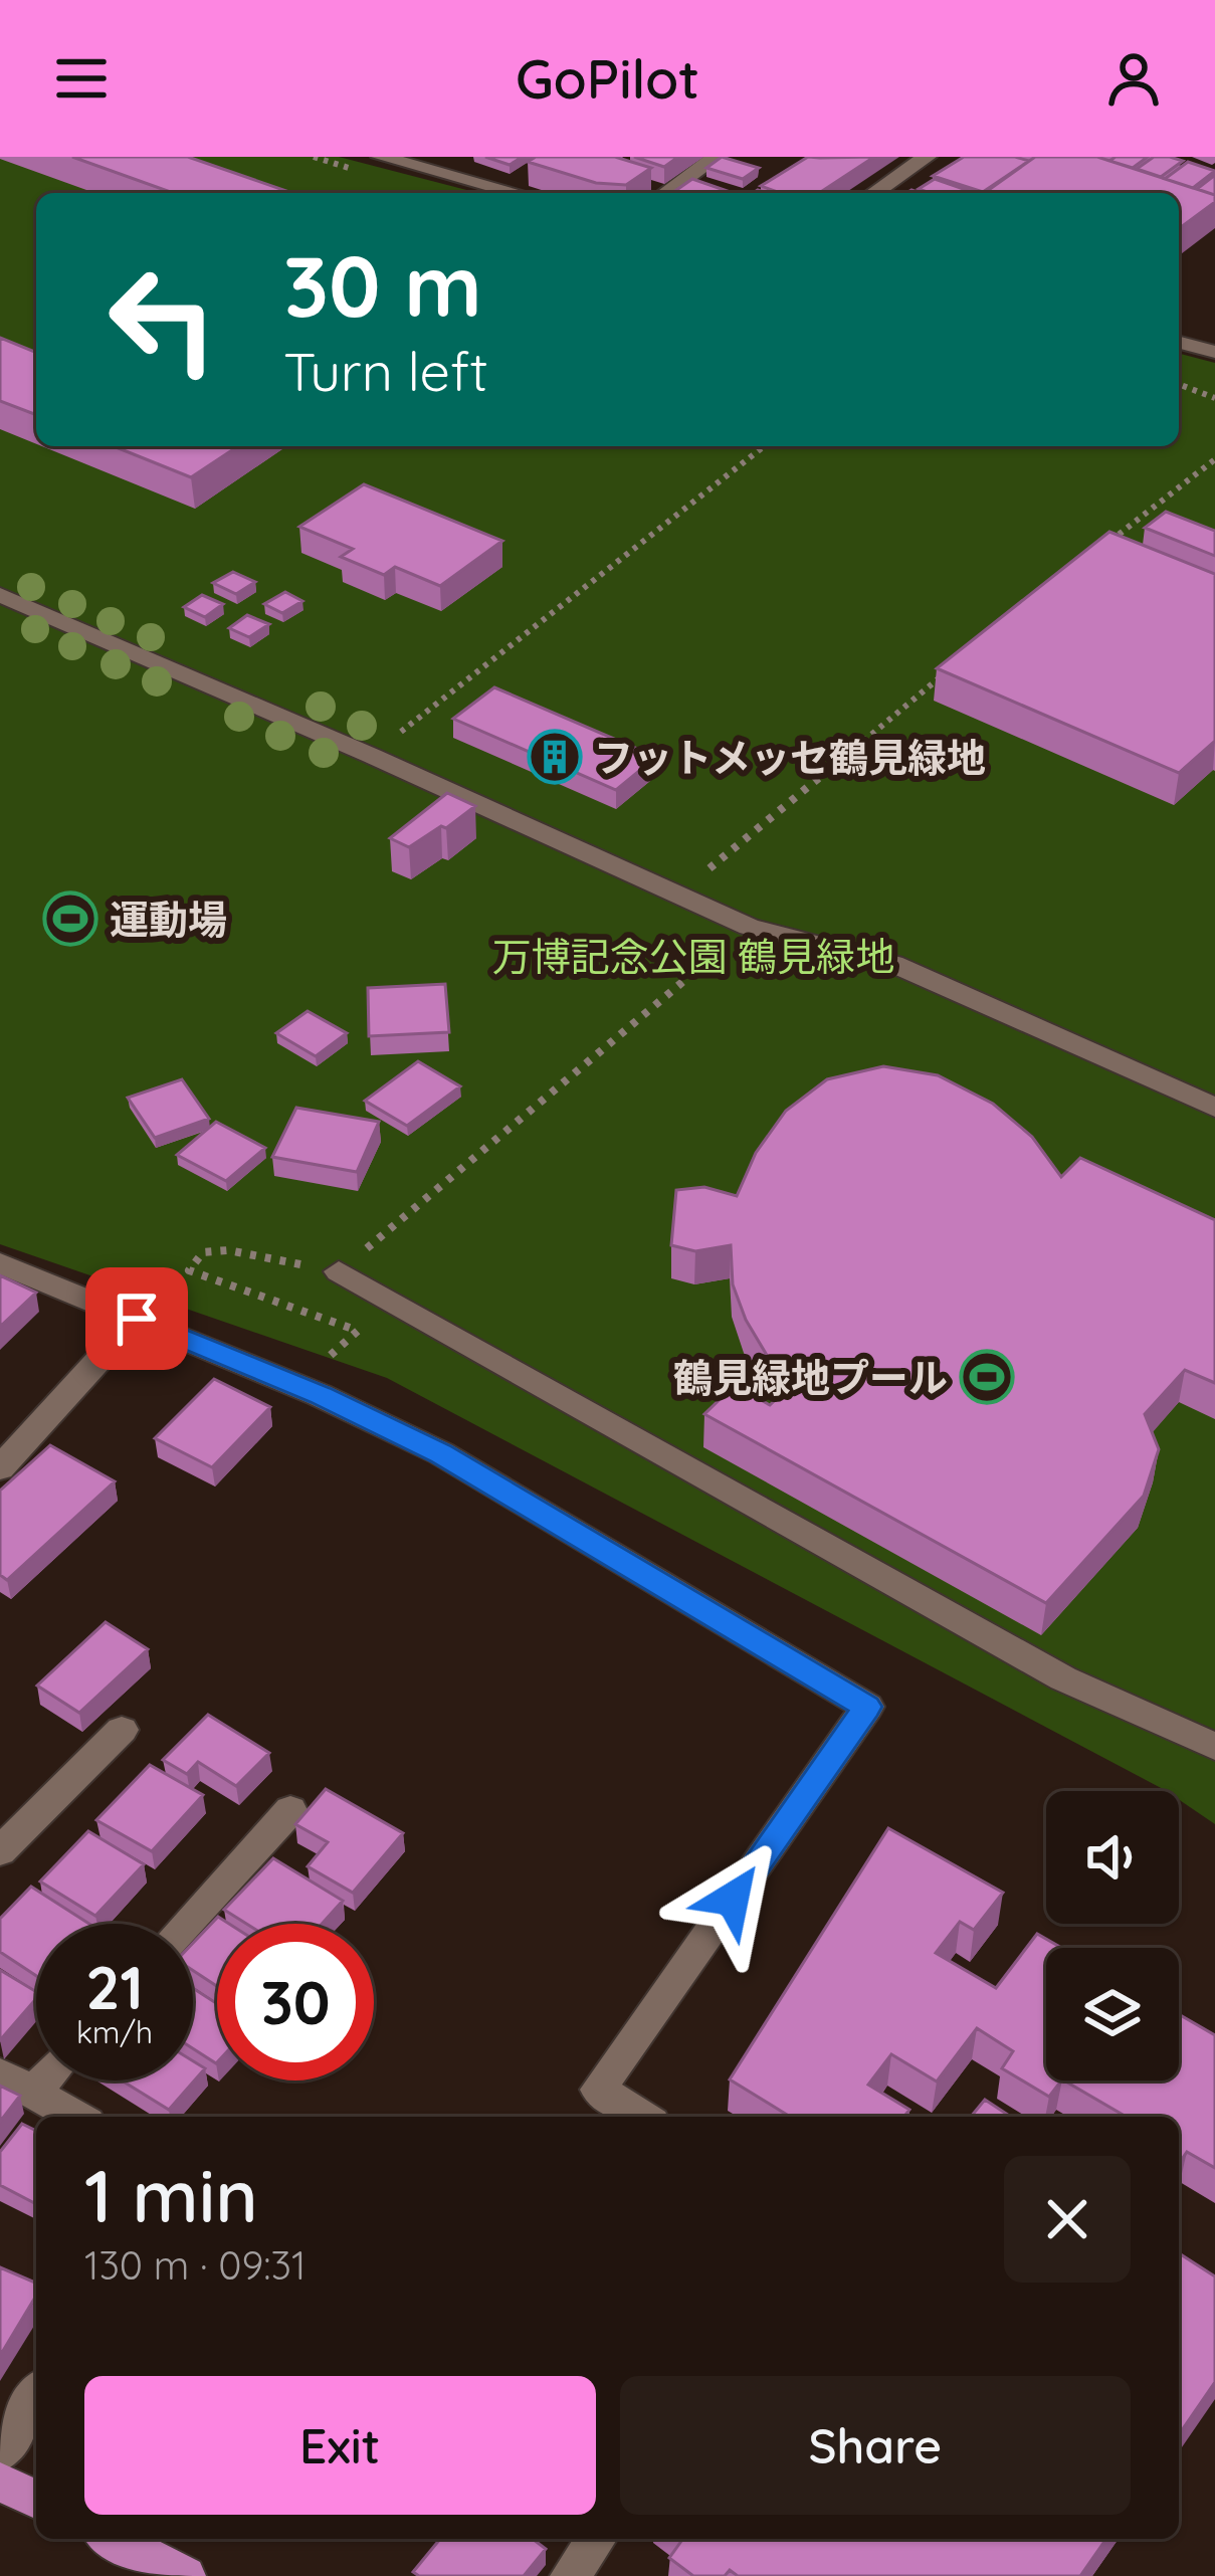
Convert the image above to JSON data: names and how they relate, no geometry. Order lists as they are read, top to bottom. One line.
{"parks":["万博記念公園 鶴見緑地"],"places":{"building":["フットメッセ鶴見緑地"],"sports":["運動場","鶴見緑地プール"]},"page":{"header":"GoPilot","turn":["30 m","Turn left"],"speed":"21 km/h","limit":"30","heading":["1 min","130 m · 09:31"],"buttons":["Exit","Share"]}}
